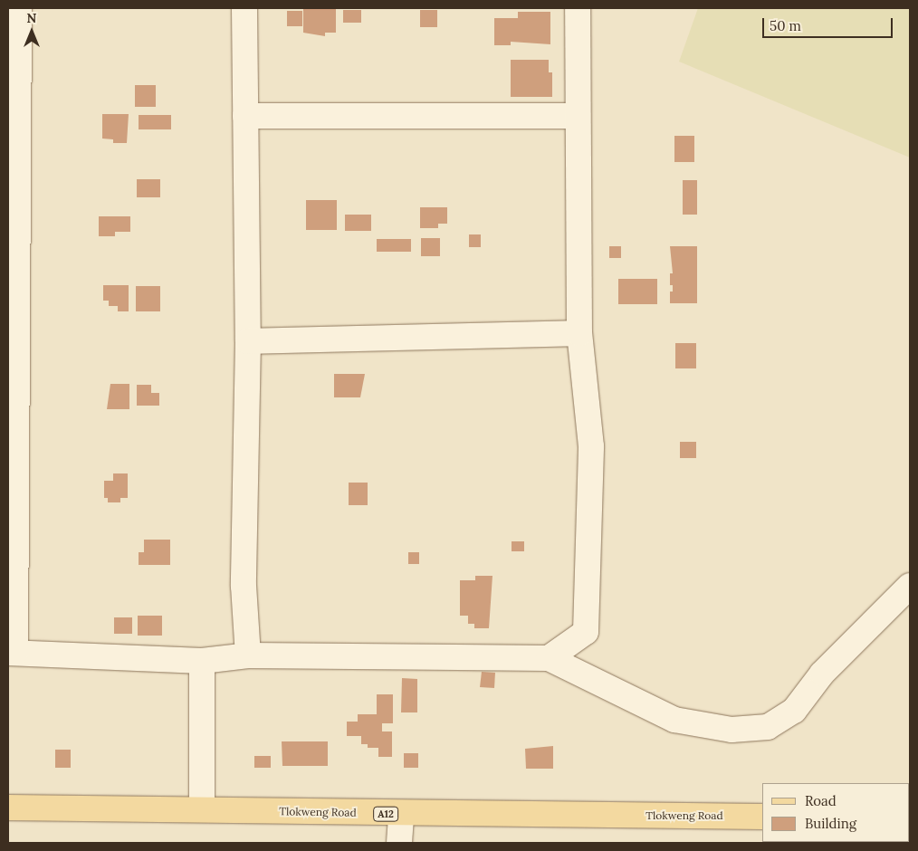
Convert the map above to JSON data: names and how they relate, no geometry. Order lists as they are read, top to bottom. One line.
{"streets":{"main road":["Tlokweng Road","A12"]},"legend":["Road","Building"],"scale_bar":"50 m","north":"top"}
